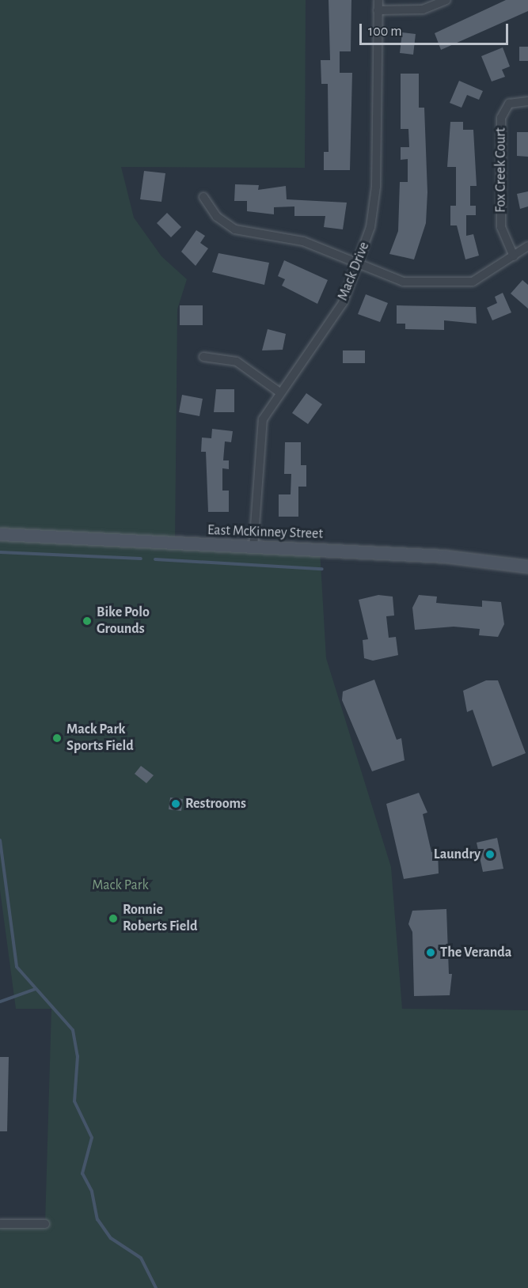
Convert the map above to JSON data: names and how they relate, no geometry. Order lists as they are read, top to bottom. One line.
{"streets":{"main road":["East McKinney Street"],"street":["Fox Creek Court","Mack Drive"]},"crossings":[["Mack Drive","East McKinney Street"]],"parks":["Mack Park"],"places":["Bike Polo Grounds","Mack Park Sports Field","Restrooms","Laundry","Ronnie Roberts Field","The Veranda"],"scale_bar":"100 m"}
